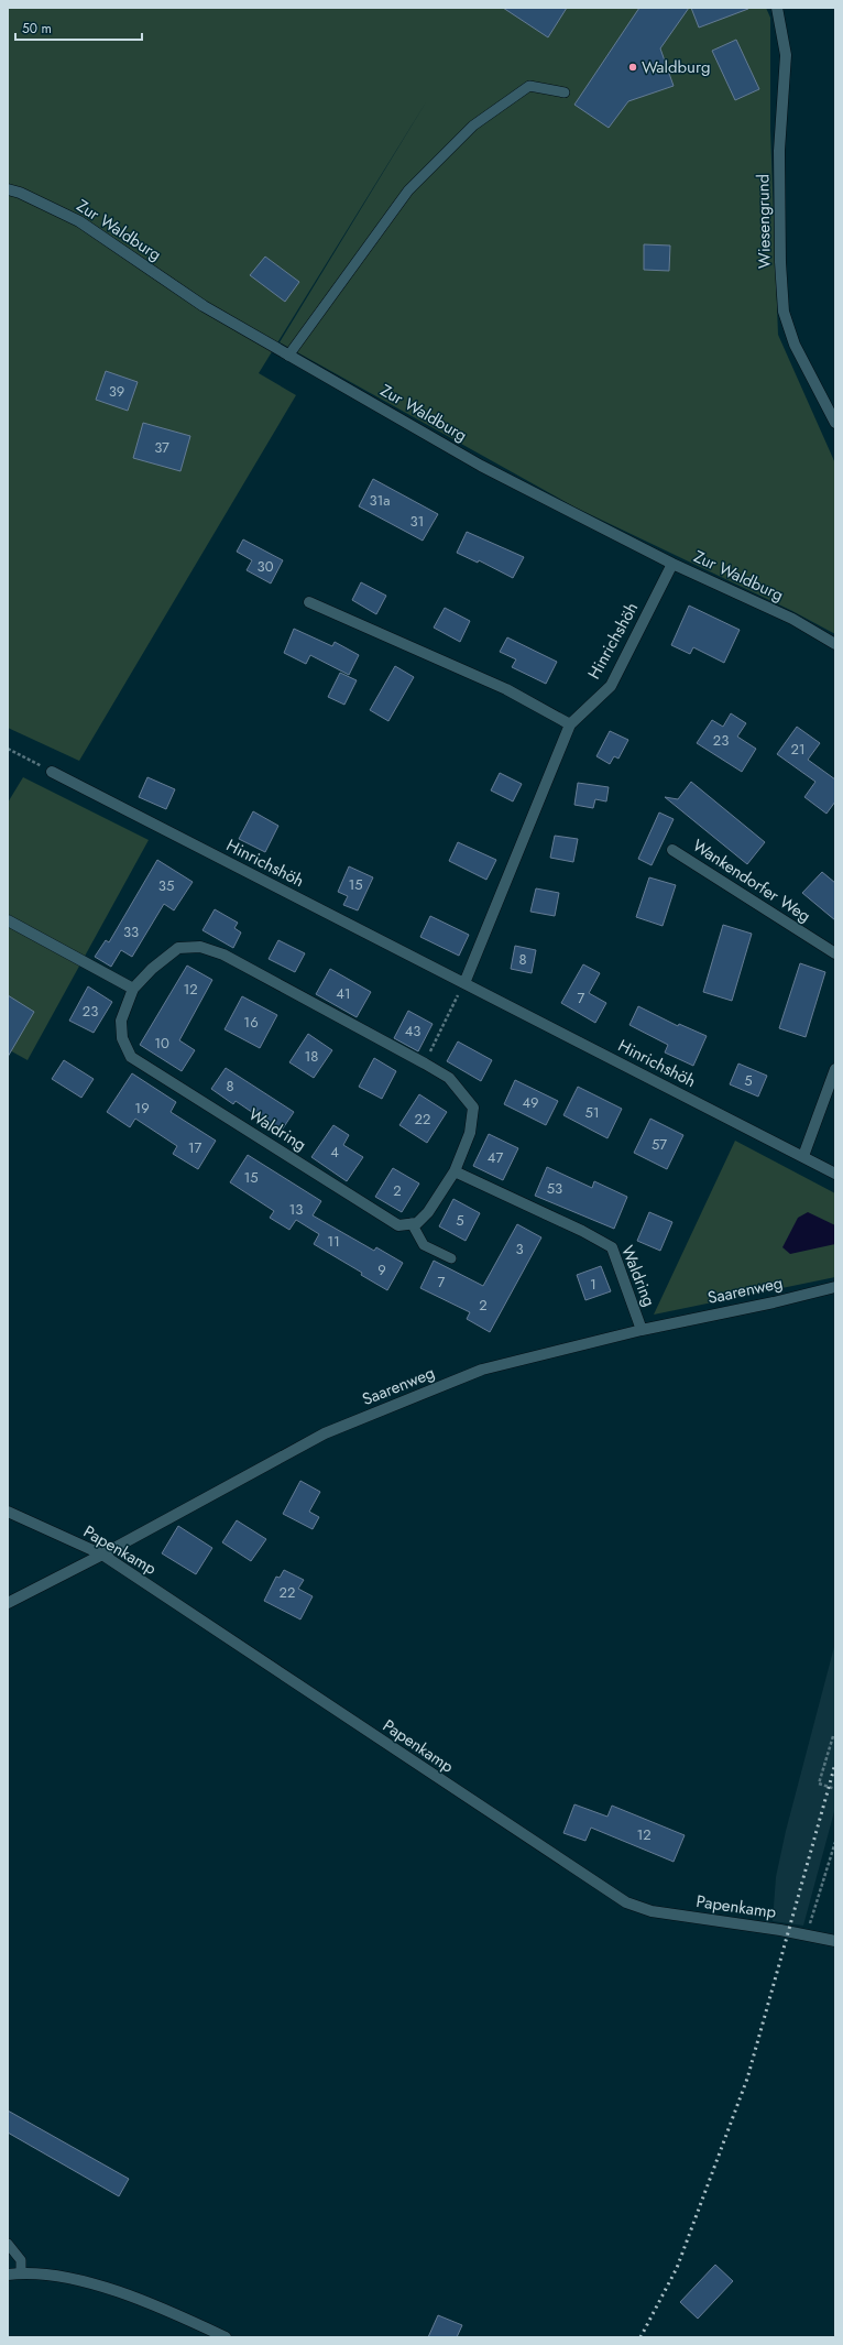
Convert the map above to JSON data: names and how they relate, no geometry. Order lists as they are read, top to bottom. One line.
{"streets":{"street":["Wiesengrund","Zur Waldburg","Hinrichshöh","Wankendorfer Weg","Waldring","Saarenweg","Papenkamp"]},"crossings":[["Zur Waldburg","Hinrichshöh"],["Waldring","Saarenweg"],["Saarenweg","Papenkamp"]],"places":["Waldburg"],"house_numbers":["39","37","31a","31","30","23","21","15","35","33","8","12","41","7","23","16","43","10","18","5","8","49","19","51","22","57","17","4","47","15","53","2","13","5","11","3","9","7","1","2","22","12"],"scale_bar":"50 m"}
